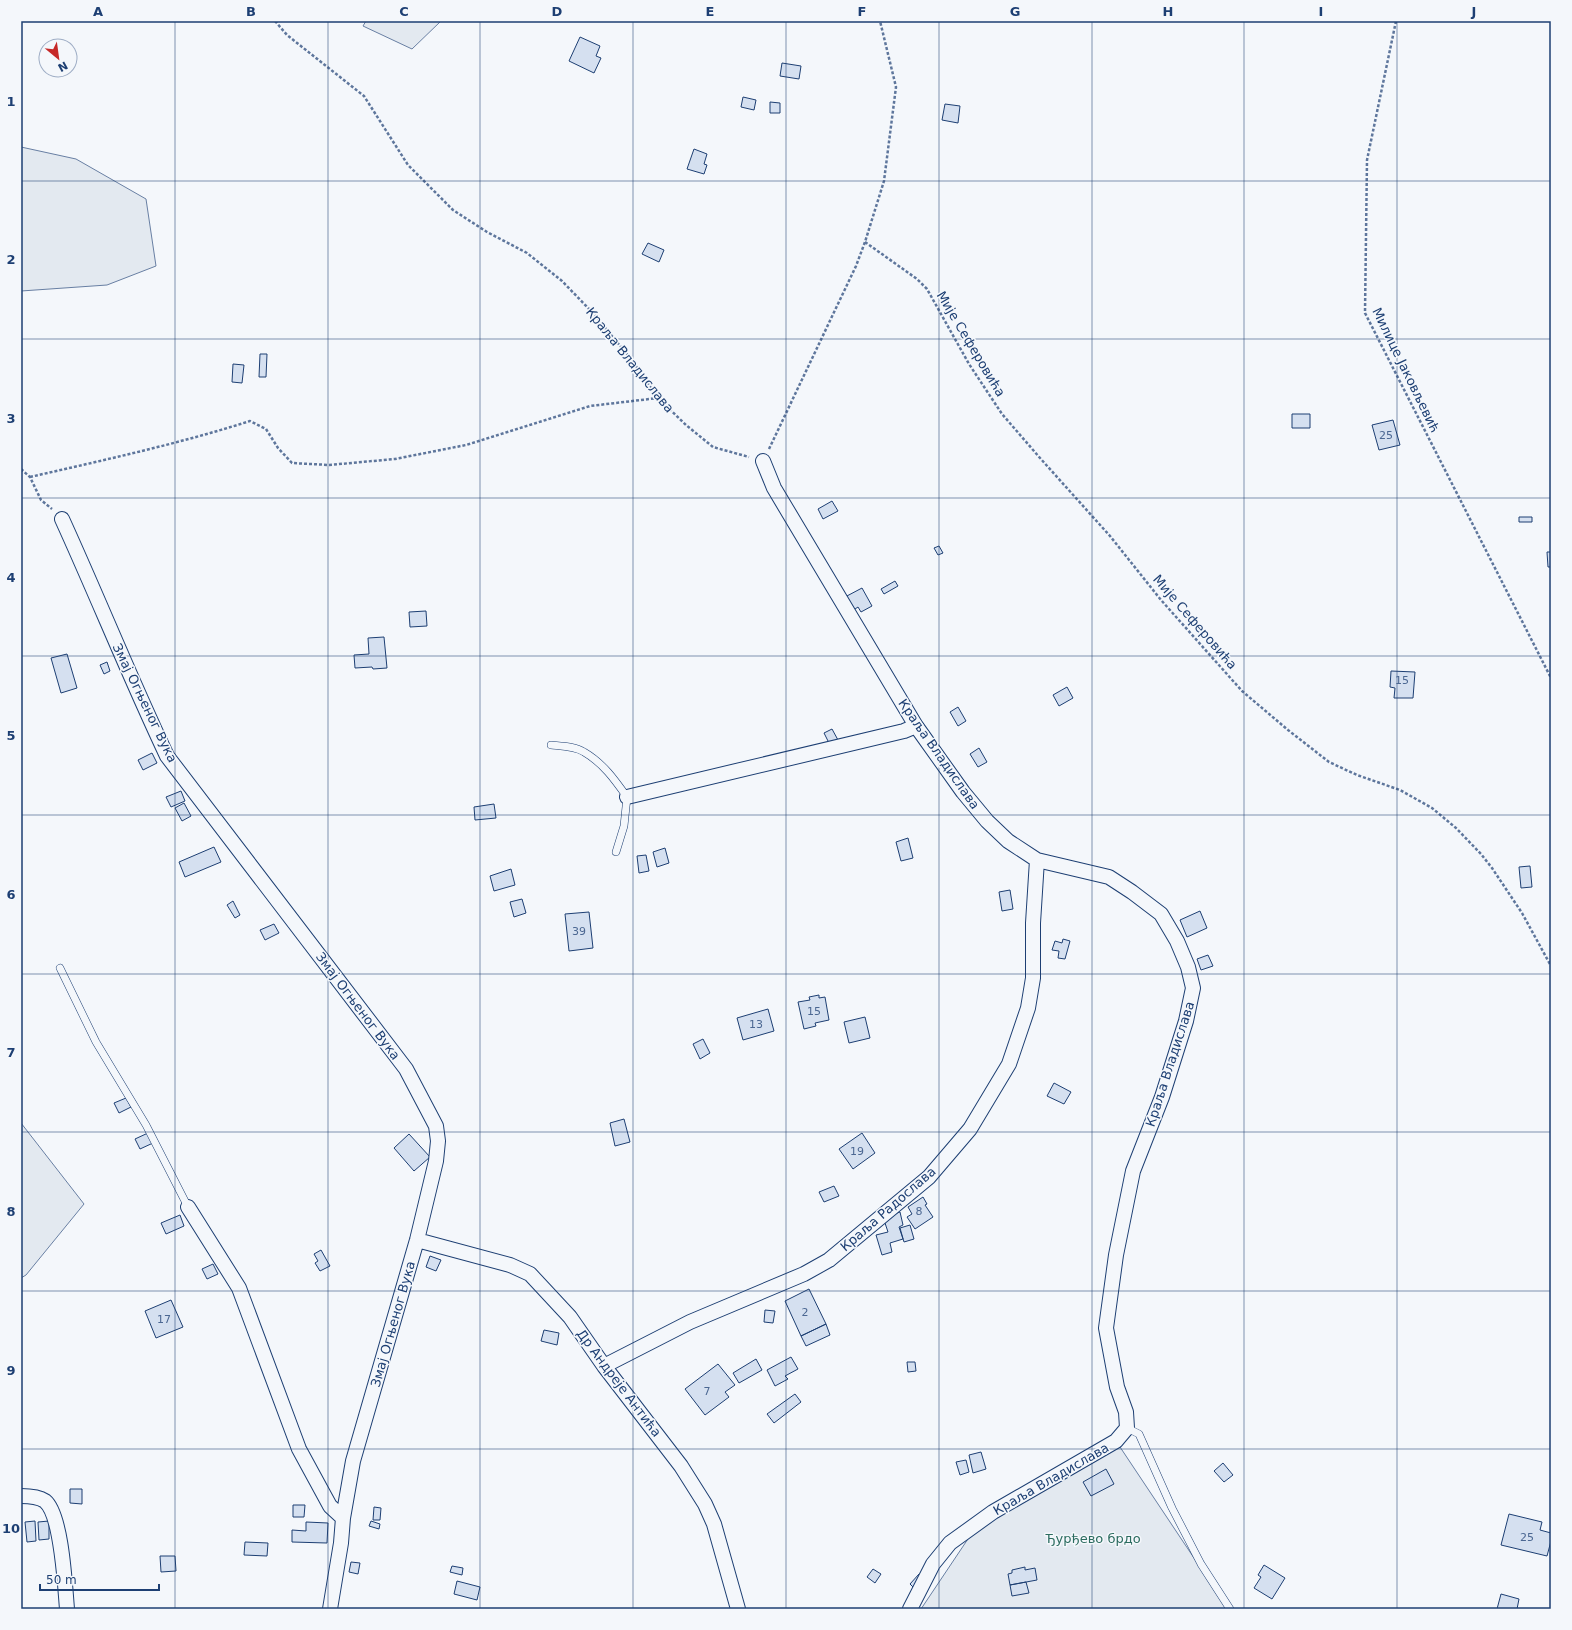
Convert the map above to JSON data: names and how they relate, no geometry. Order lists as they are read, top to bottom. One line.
{"streets":{"street":["Краља Владислава","Змај Огњеног Вука","Краља Радослава","Др Андреје Антића"],"path":["Мије Сеферовића","Милице Јаковљевић"]},"crossings":[["Краља Владислава","Краља Радослава"],["Змај Огњеног Вука","Др Андреје Антића"],["Краља Радослава","Др Андреје Антића"]],"parks":["Ђурђево брдо"],"house_numbers":["25","15","39","15","13","19","8","2","17","7","25"],"scale_bar":"50 m","north":"bottom right","grid":{"columns":["A","B","C","D","E","F","G","H","I","J"],"rows":["1","2","3","4","5","6","7","8","9","10"]}}
